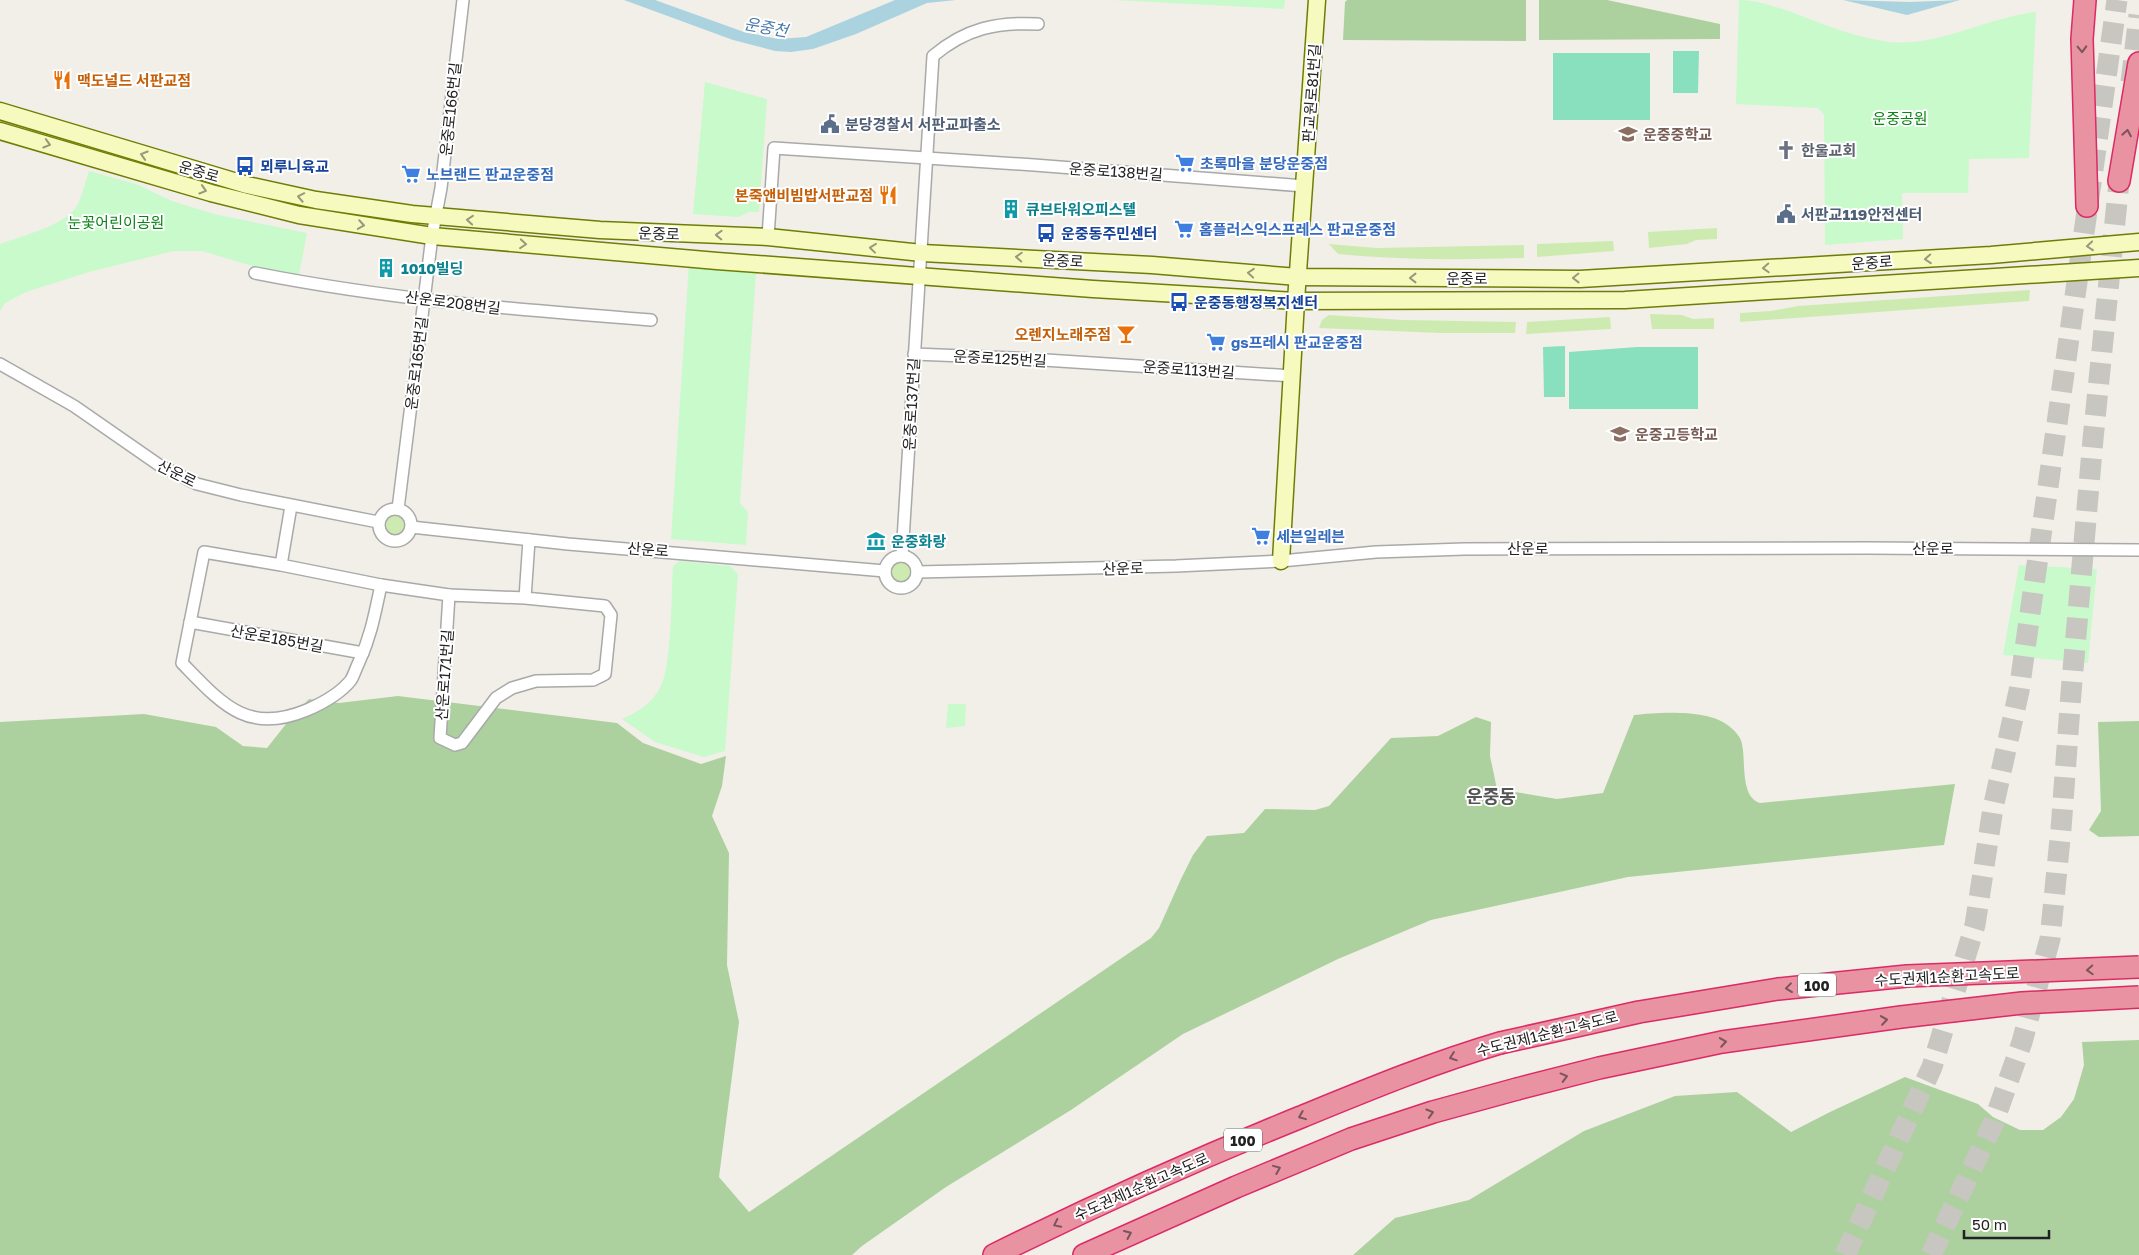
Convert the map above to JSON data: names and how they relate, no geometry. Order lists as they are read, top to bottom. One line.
{"streets":{"highway":["수도권제1순환고속도로","100"],"main road":["판교원로81번길","운중로"],"street":["운중로166번길","운중로138번길","산운로208번길","운중로125번길","운중로165번길","운중로113번길","운중로137번길","산운로","산운로185번길","산운로171번길"]},"crossings":[["판교원로81번길","운중로"],["판교원로81번길","운중로138번길"],["운중로166번길","운중로"],["운중로166번길","운중로165번길"],["운중로","운중로138번길"],["운중로","운중로165번길"],["운중로","운중로137번길"],["산운로208번길","운중로165번길"],["운중로125번길","운중로113번길"],["운중로125번길","운중로137번길"],["운중로165번길","산운로"],["운중로137번길","산운로"]],"districts":["운중동"],"water":["운중천"],"parks":["운중공원","눈꽃어린이공원"],"places":{"restaurant":["맥도널드 서판교점","본죽앤비빔밥서판교점"],"public building":["분당경찰서 서판교파출소","서판교119안전센터"],"school or university":["운중중학교","운중고등학교"],"church":["한울교회"],"supermarket":["초록마을 분당운중점","노브랜드 판교운중점","홈플러스익스프레스 판교운중점","gs프레시 판교운중점","세븐일레븐"],"bus stop":["뫼루니육교","운중동주민센터","운중동행정복지센터"],"building":["큐브타워오피스텔","1010빌딩"],"bar":["오렌지노래주점"],"museum":["운중화랑"]},"scale_bar":"50 m"}
